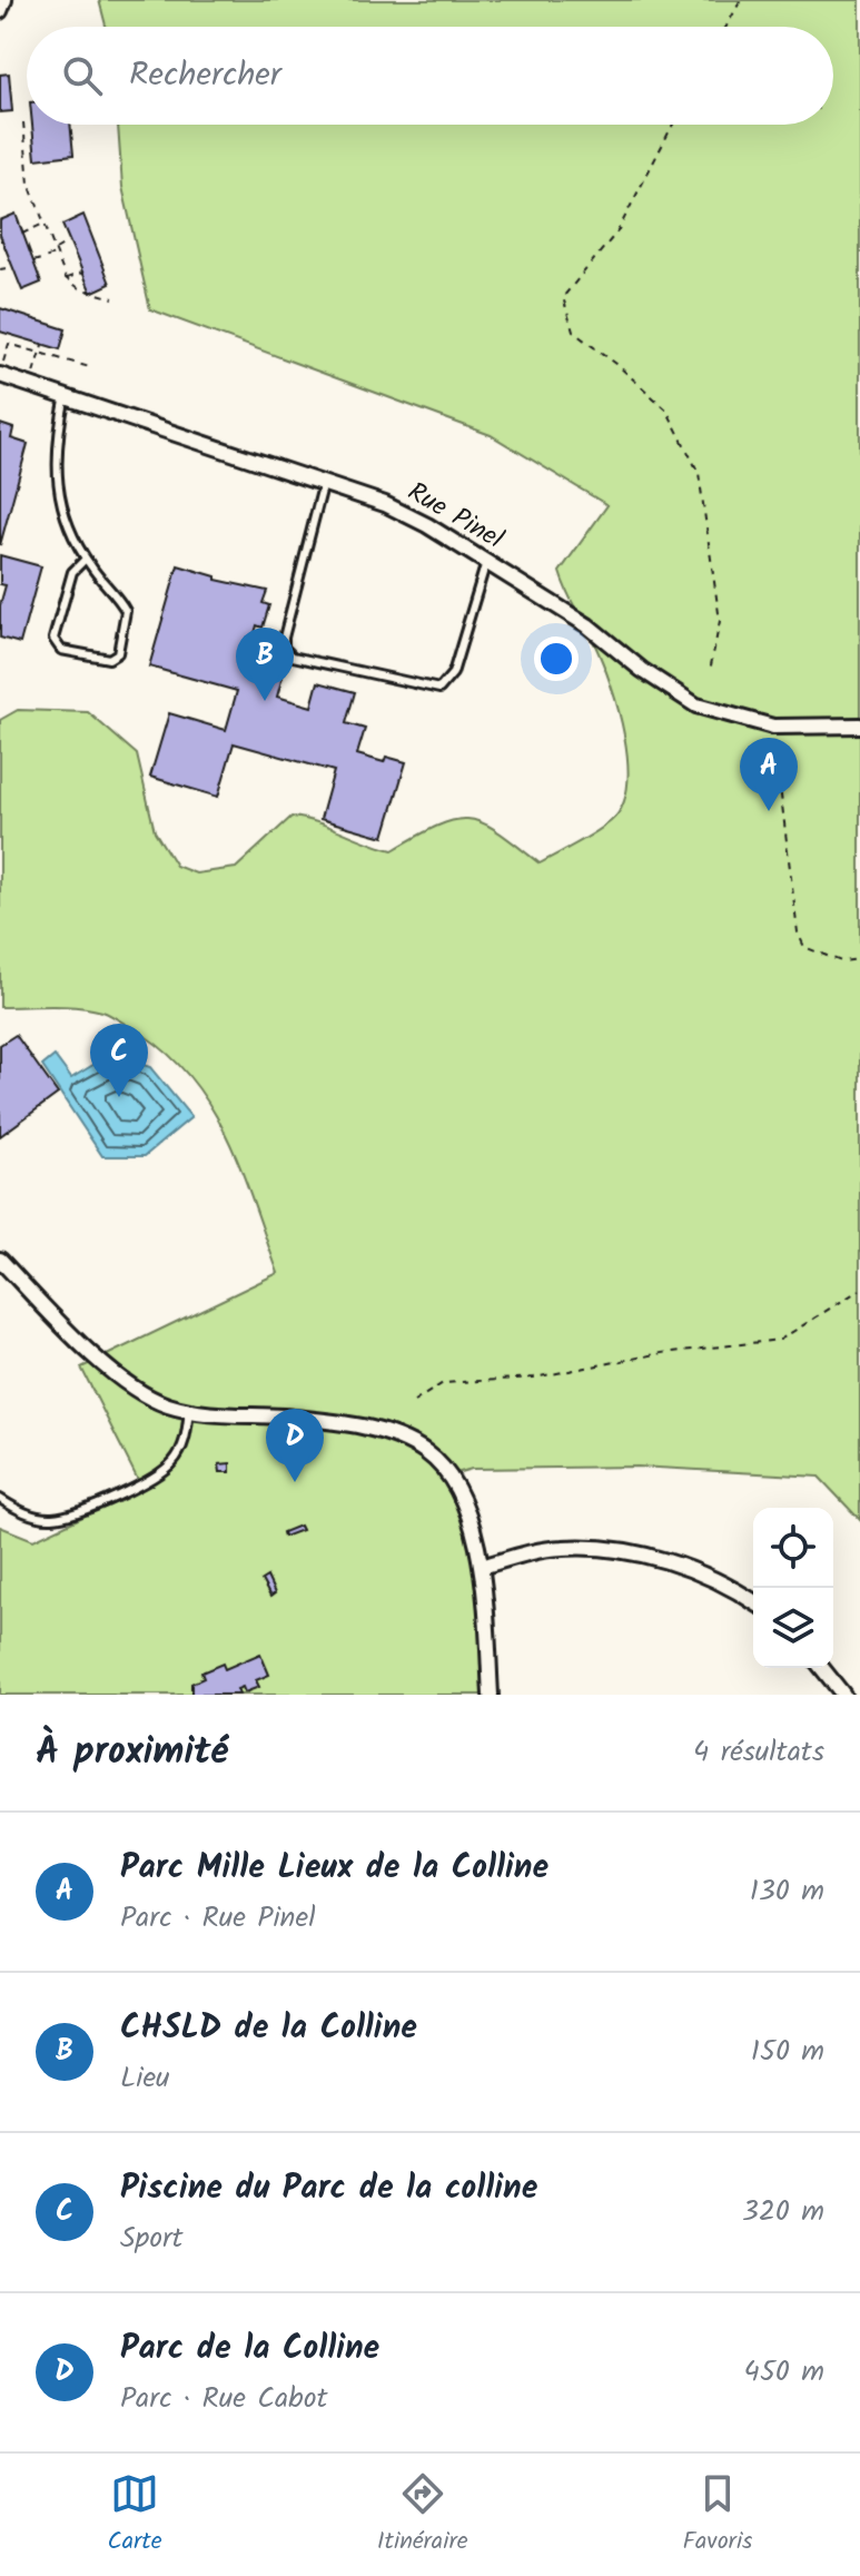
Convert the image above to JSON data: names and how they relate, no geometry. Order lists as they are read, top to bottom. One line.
{"streets":{"street":["Rue Pinel"]},"page":{"search":"Rechercher","pins":["B","A","C","D"],"heading":["À proximité","4 résultats"],"list":[{"mark":"A","name":"Parc Mille Lieux de la Colline","note":"Parc · Rue Pinel","value":"130 m"},{"mark":"B","name":"CHSLD de la Colline","note":"Lieu","value":"150 m"},{"mark":"C","name":"Piscine du Parc de la colline","note":"Sport","value":"320 m"},{"mark":"D","name":"Parc de la Colline","note":"Parc · Rue Cabot","value":"450 m"}],"nav":["Carte","Itinéraire","Favoris"]}}
